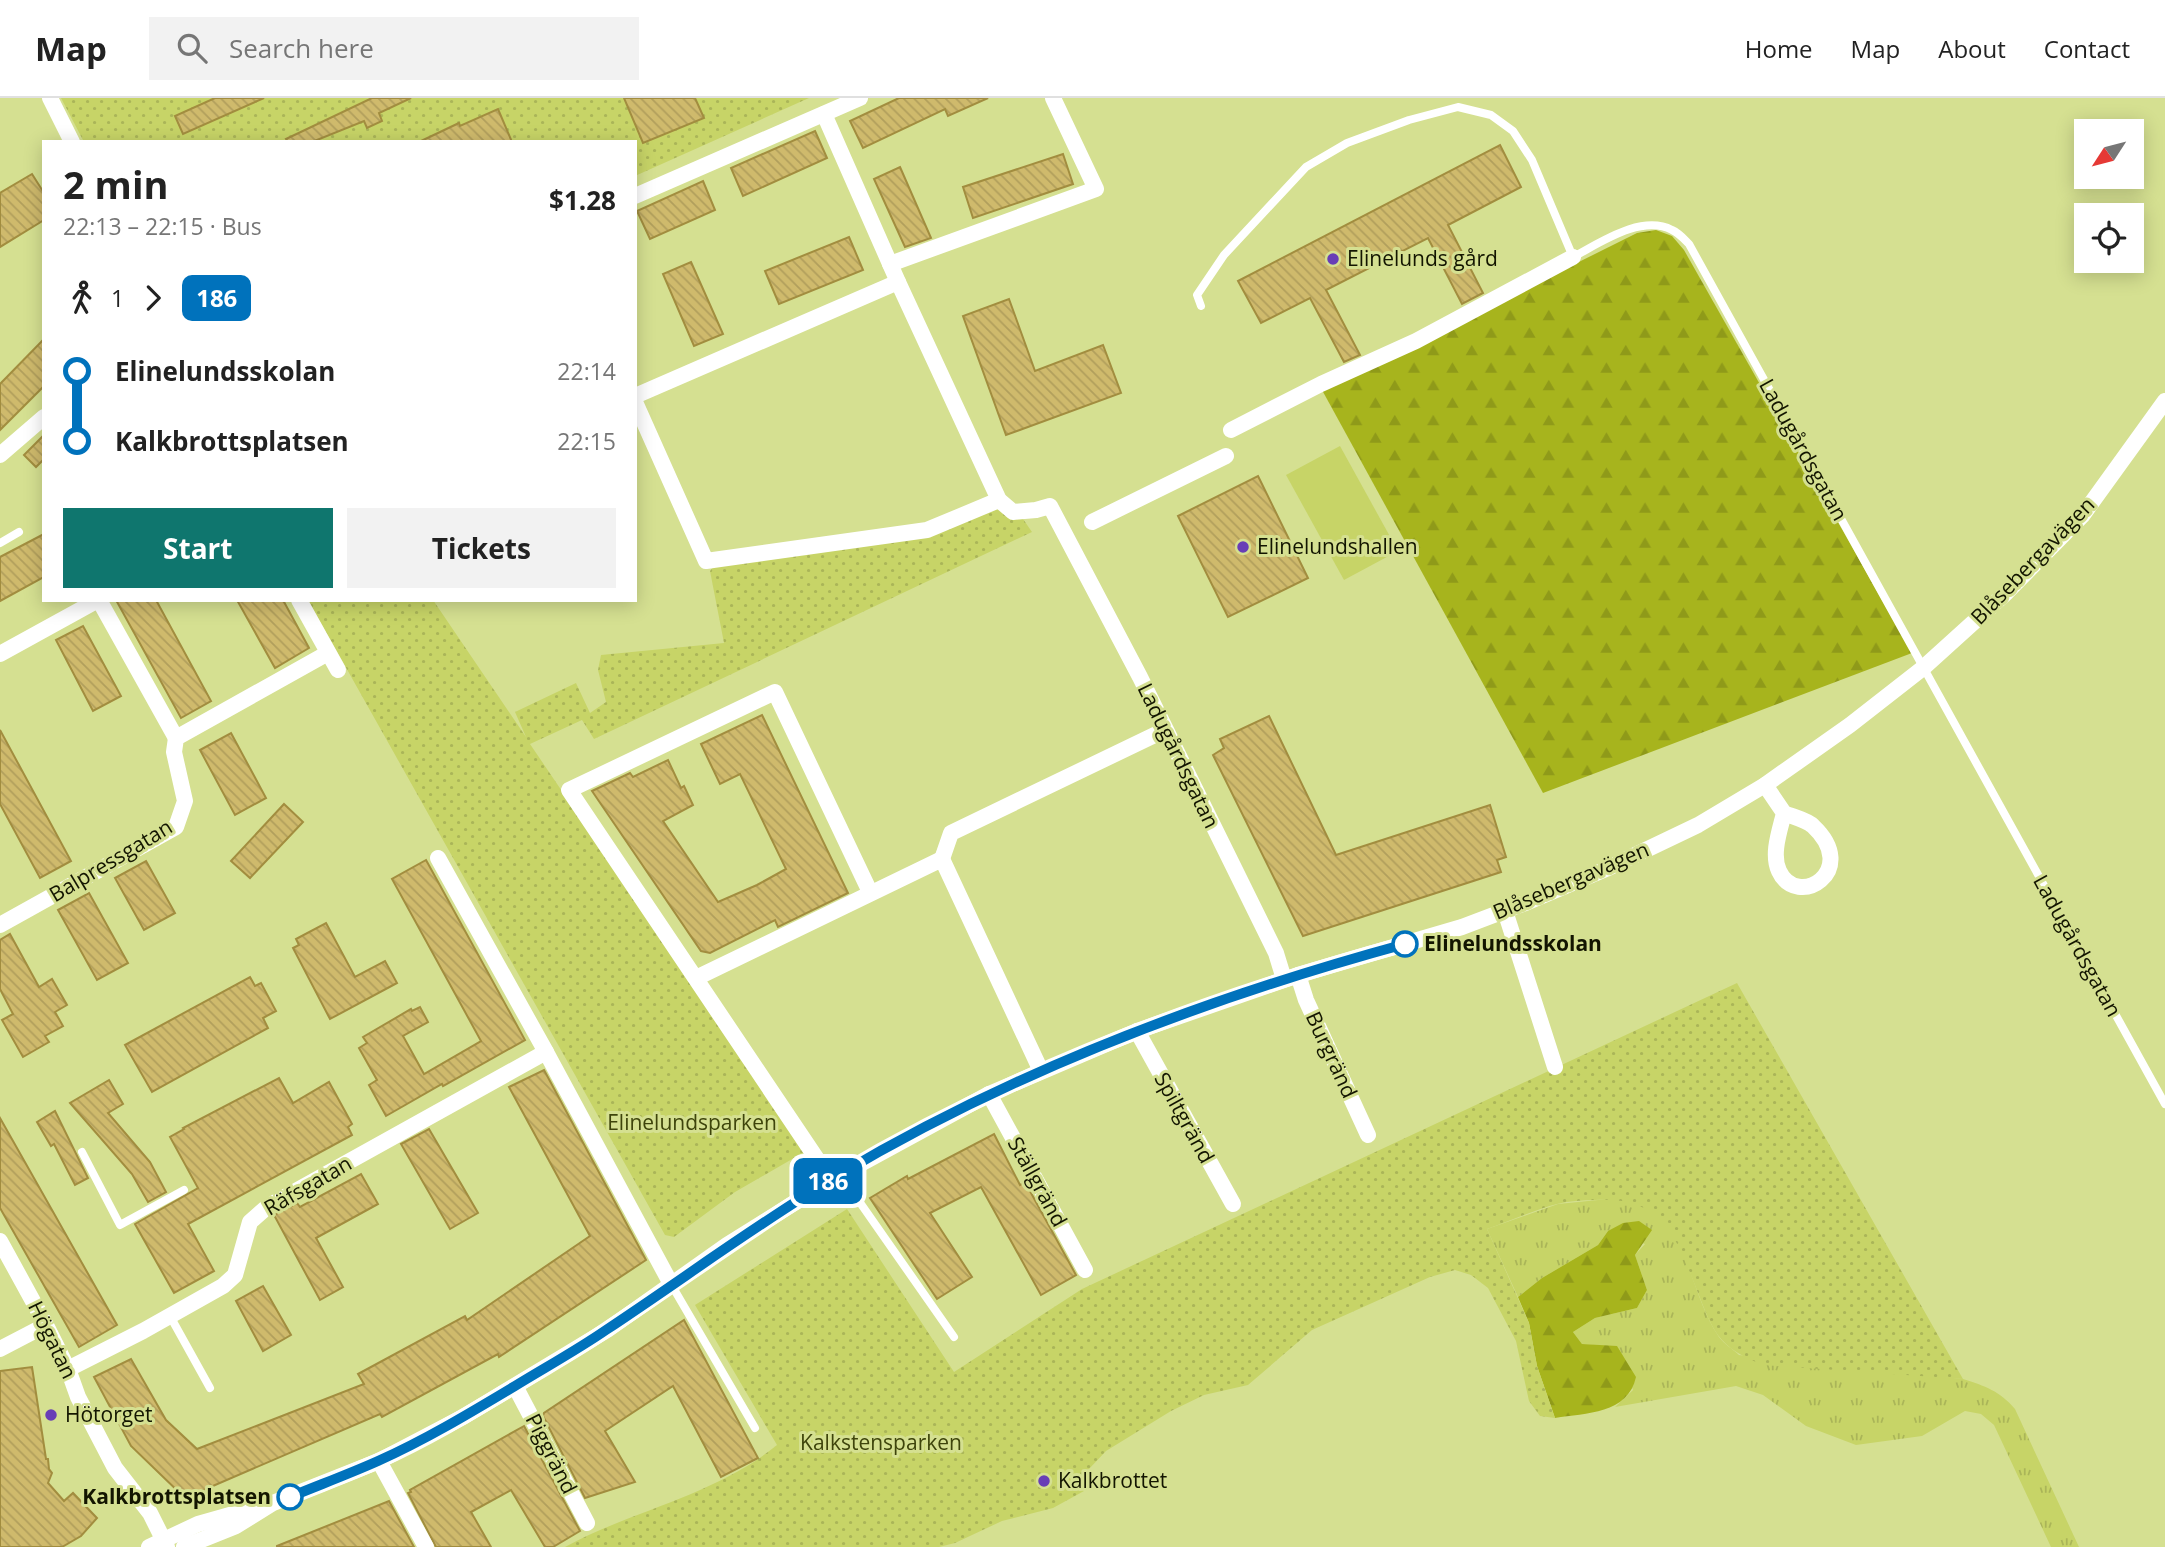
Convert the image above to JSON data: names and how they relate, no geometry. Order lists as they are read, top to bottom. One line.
{"streets":{"street":["Ladugårdsgatan","Blåsebergavägen","Balpressgatan","Burgränd","Spiltgränd","Ställgränd","Räfsgatan","Högatan","Piggränd"]},"crossings":[["Ladugårdsgatan","Blåsebergavägen"],["Ladugårdsgatan","Burgränd"],["Blåsebergavägen","Burgränd"],["Blåsebergavägen","Spiltgränd"],["Blåsebergavägen","Ställgränd"],["Blåsebergavägen","Högatan"],["Blåsebergavägen","Piggränd"],["Räfsgatan","Högatan"]],"parks":["Elinelundsparken","Kalkstensparken"],"places":["Elinelunds gård","Elinelundshallen","Elinelundsskolan","Hötorget","Kalkbrottet","Kalkbrottsplatsen"],"lines":["bus line 186"],"north":"bottom left","page":{"header":"Map","search":"Search here","nav":["Home","Map","About","Contact"],"on_map":"186","heading":["2 min","22:13 – 22:15 · Bus","$1.28"],"legs":["1","186"],"list":[{"name":"Elinelundsskolan","value":"22:14"},{"name":"Kalkbrottsplatsen","value":"22:15"}],"buttons":["Start","Tickets"]}}
